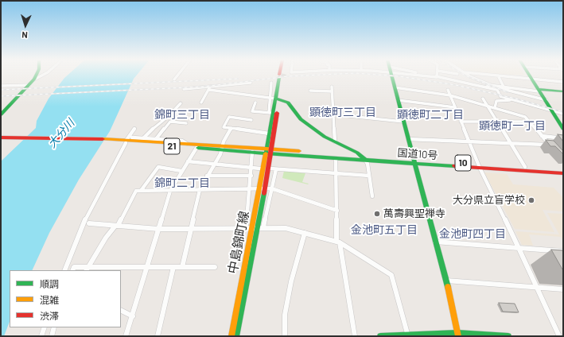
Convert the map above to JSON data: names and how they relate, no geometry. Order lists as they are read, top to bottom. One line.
{"streets":{"main road":["21","国道10号","10","中島錦町線"]},"crossings":[["21","国道10号"],["21","中島錦町線"],["国道10号","10"],["国道10号","中島錦町線"]],"districts":["顕徳町三丁目","錦町三丁目","顕徳町二丁目","顕徳町一丁目","錦町二丁目","金池町五丁目","金池町四丁目"],"water":["大分川"],"places":["大分県立盲学校","萬壽興聖禅寺"],"legend":["順調","混雑","渋滞"],"north":"bottom"}
